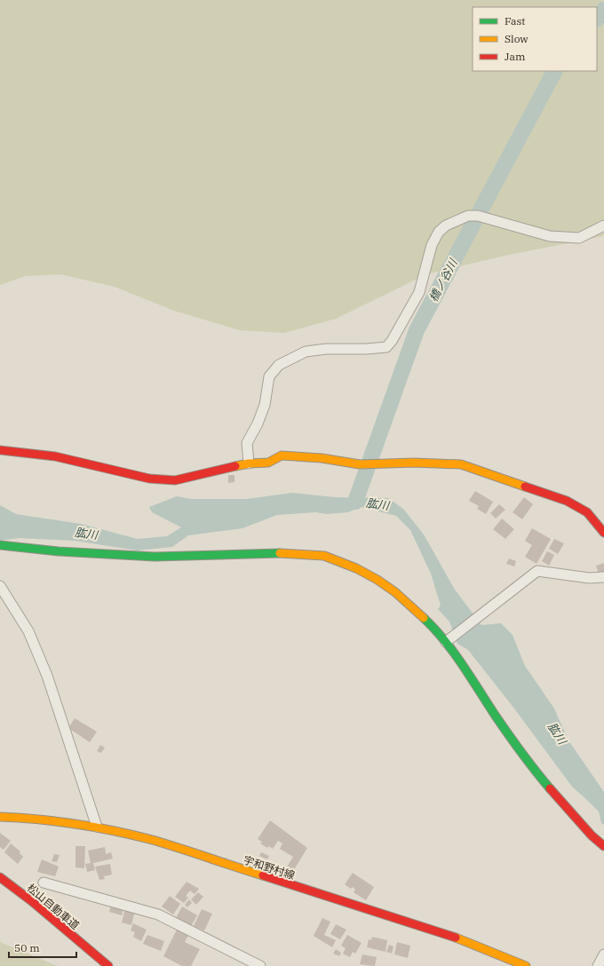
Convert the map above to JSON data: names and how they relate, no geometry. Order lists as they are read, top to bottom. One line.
{"streets":{"main road":["宇和野村線","松山自動車道"]},"water":["橋ノ谷川","肱川"],"legend":["Fast","Slow","Jam"],"scale_bar":"50 m"}
